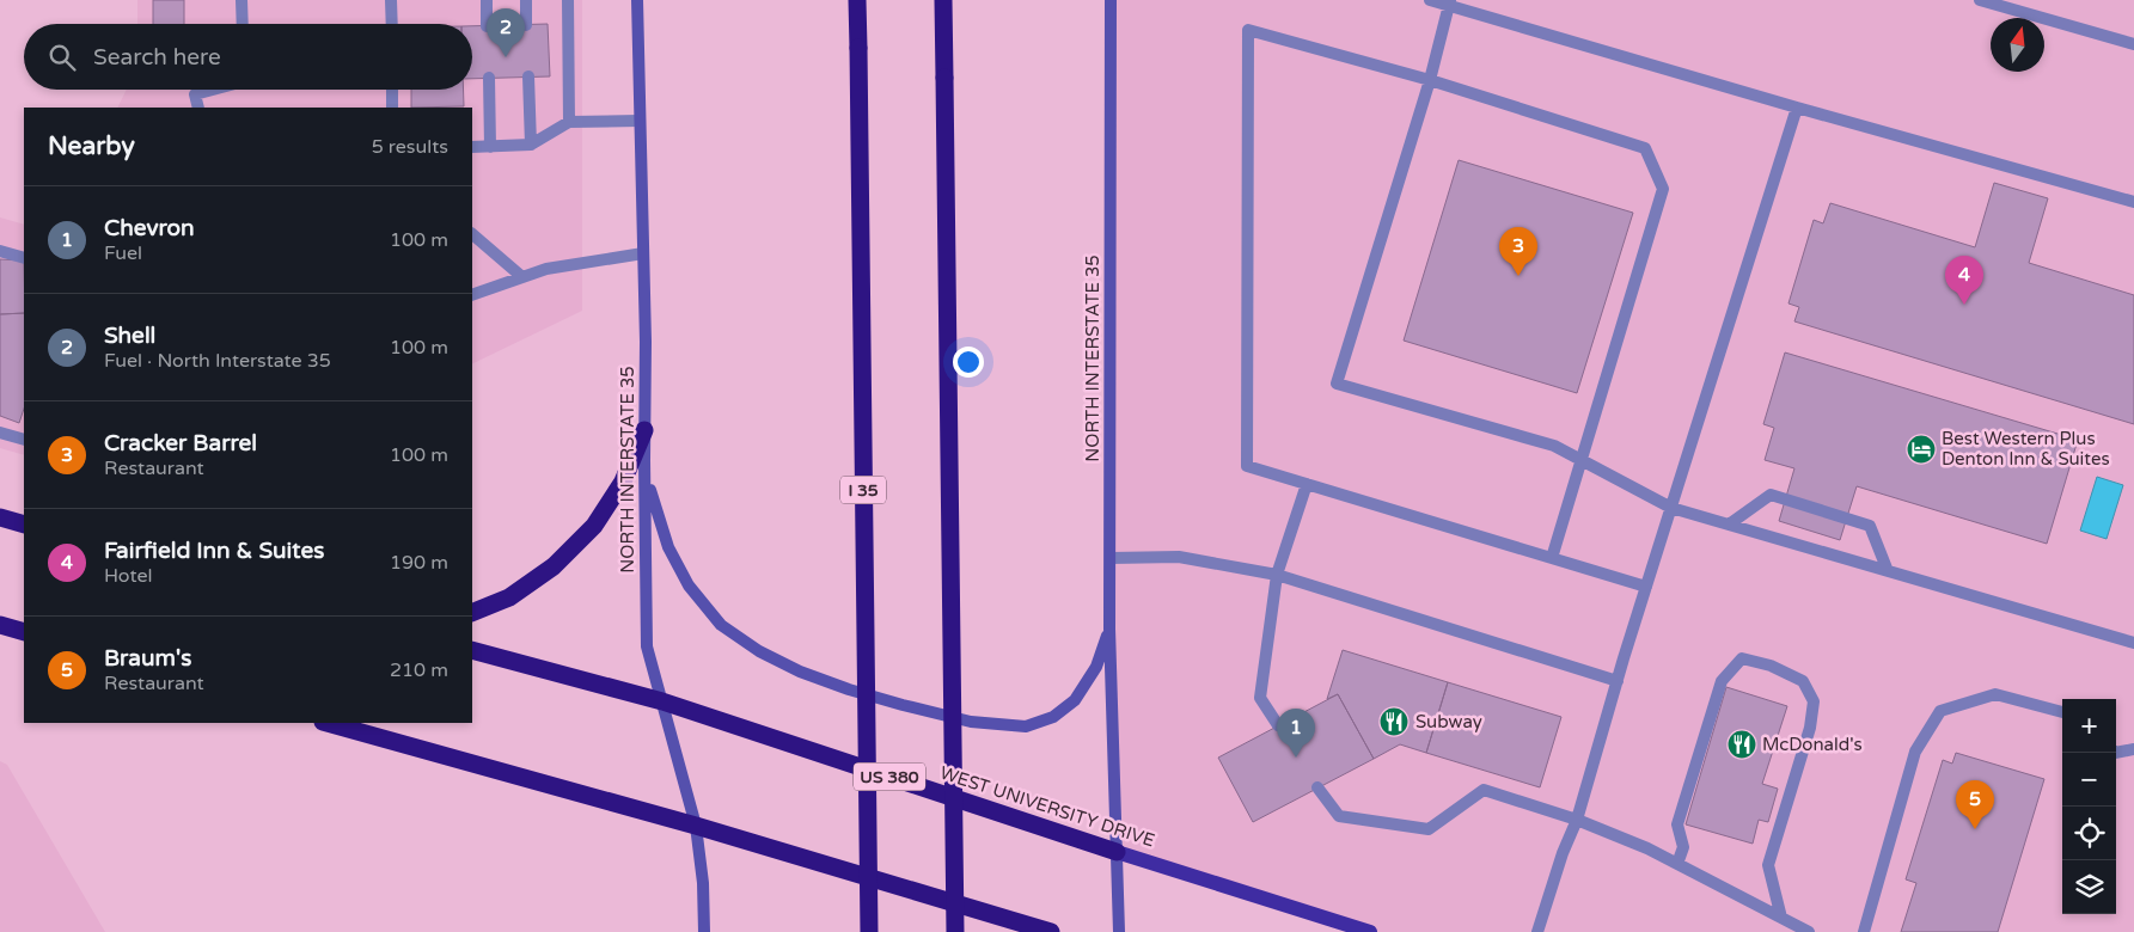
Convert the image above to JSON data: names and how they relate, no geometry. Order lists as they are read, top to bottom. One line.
{"streets":{"highway":["I 35","US 380","WEST UNIVERSITY DRIVE"],"main road":["NORTH INTERSTATE 35"]},"crossings":[["NORTH INTERSTATE 35","WEST UNIVERSITY DRIVE"]],"places":{"hotel":["Best Western Plus Denton Inn & Suites"],"restaurant":["Subway","McDonald's"]},"north":"top","page":{"pins":["2","3","4","1","5"],"search":"Search here","heading":["Nearby","5 results"],"list":[{"mark":"1","name":"Chevron","note":"Fuel","value":"100 m"},{"mark":"2","name":"Shell","note":"Fuel · North Interstate 35","value":"100 m"},{"mark":"3","name":"Cracker Barrel","note":"Restaurant","value":"100 m"},{"mark":"4","name":"Fairfield Inn & Suites","note":"Hotel","value":"190 m"},{"mark":"5","name":"Braum's","note":"Restaurant","value":"210 m"}],"map_buttons":["+","−"]}}
